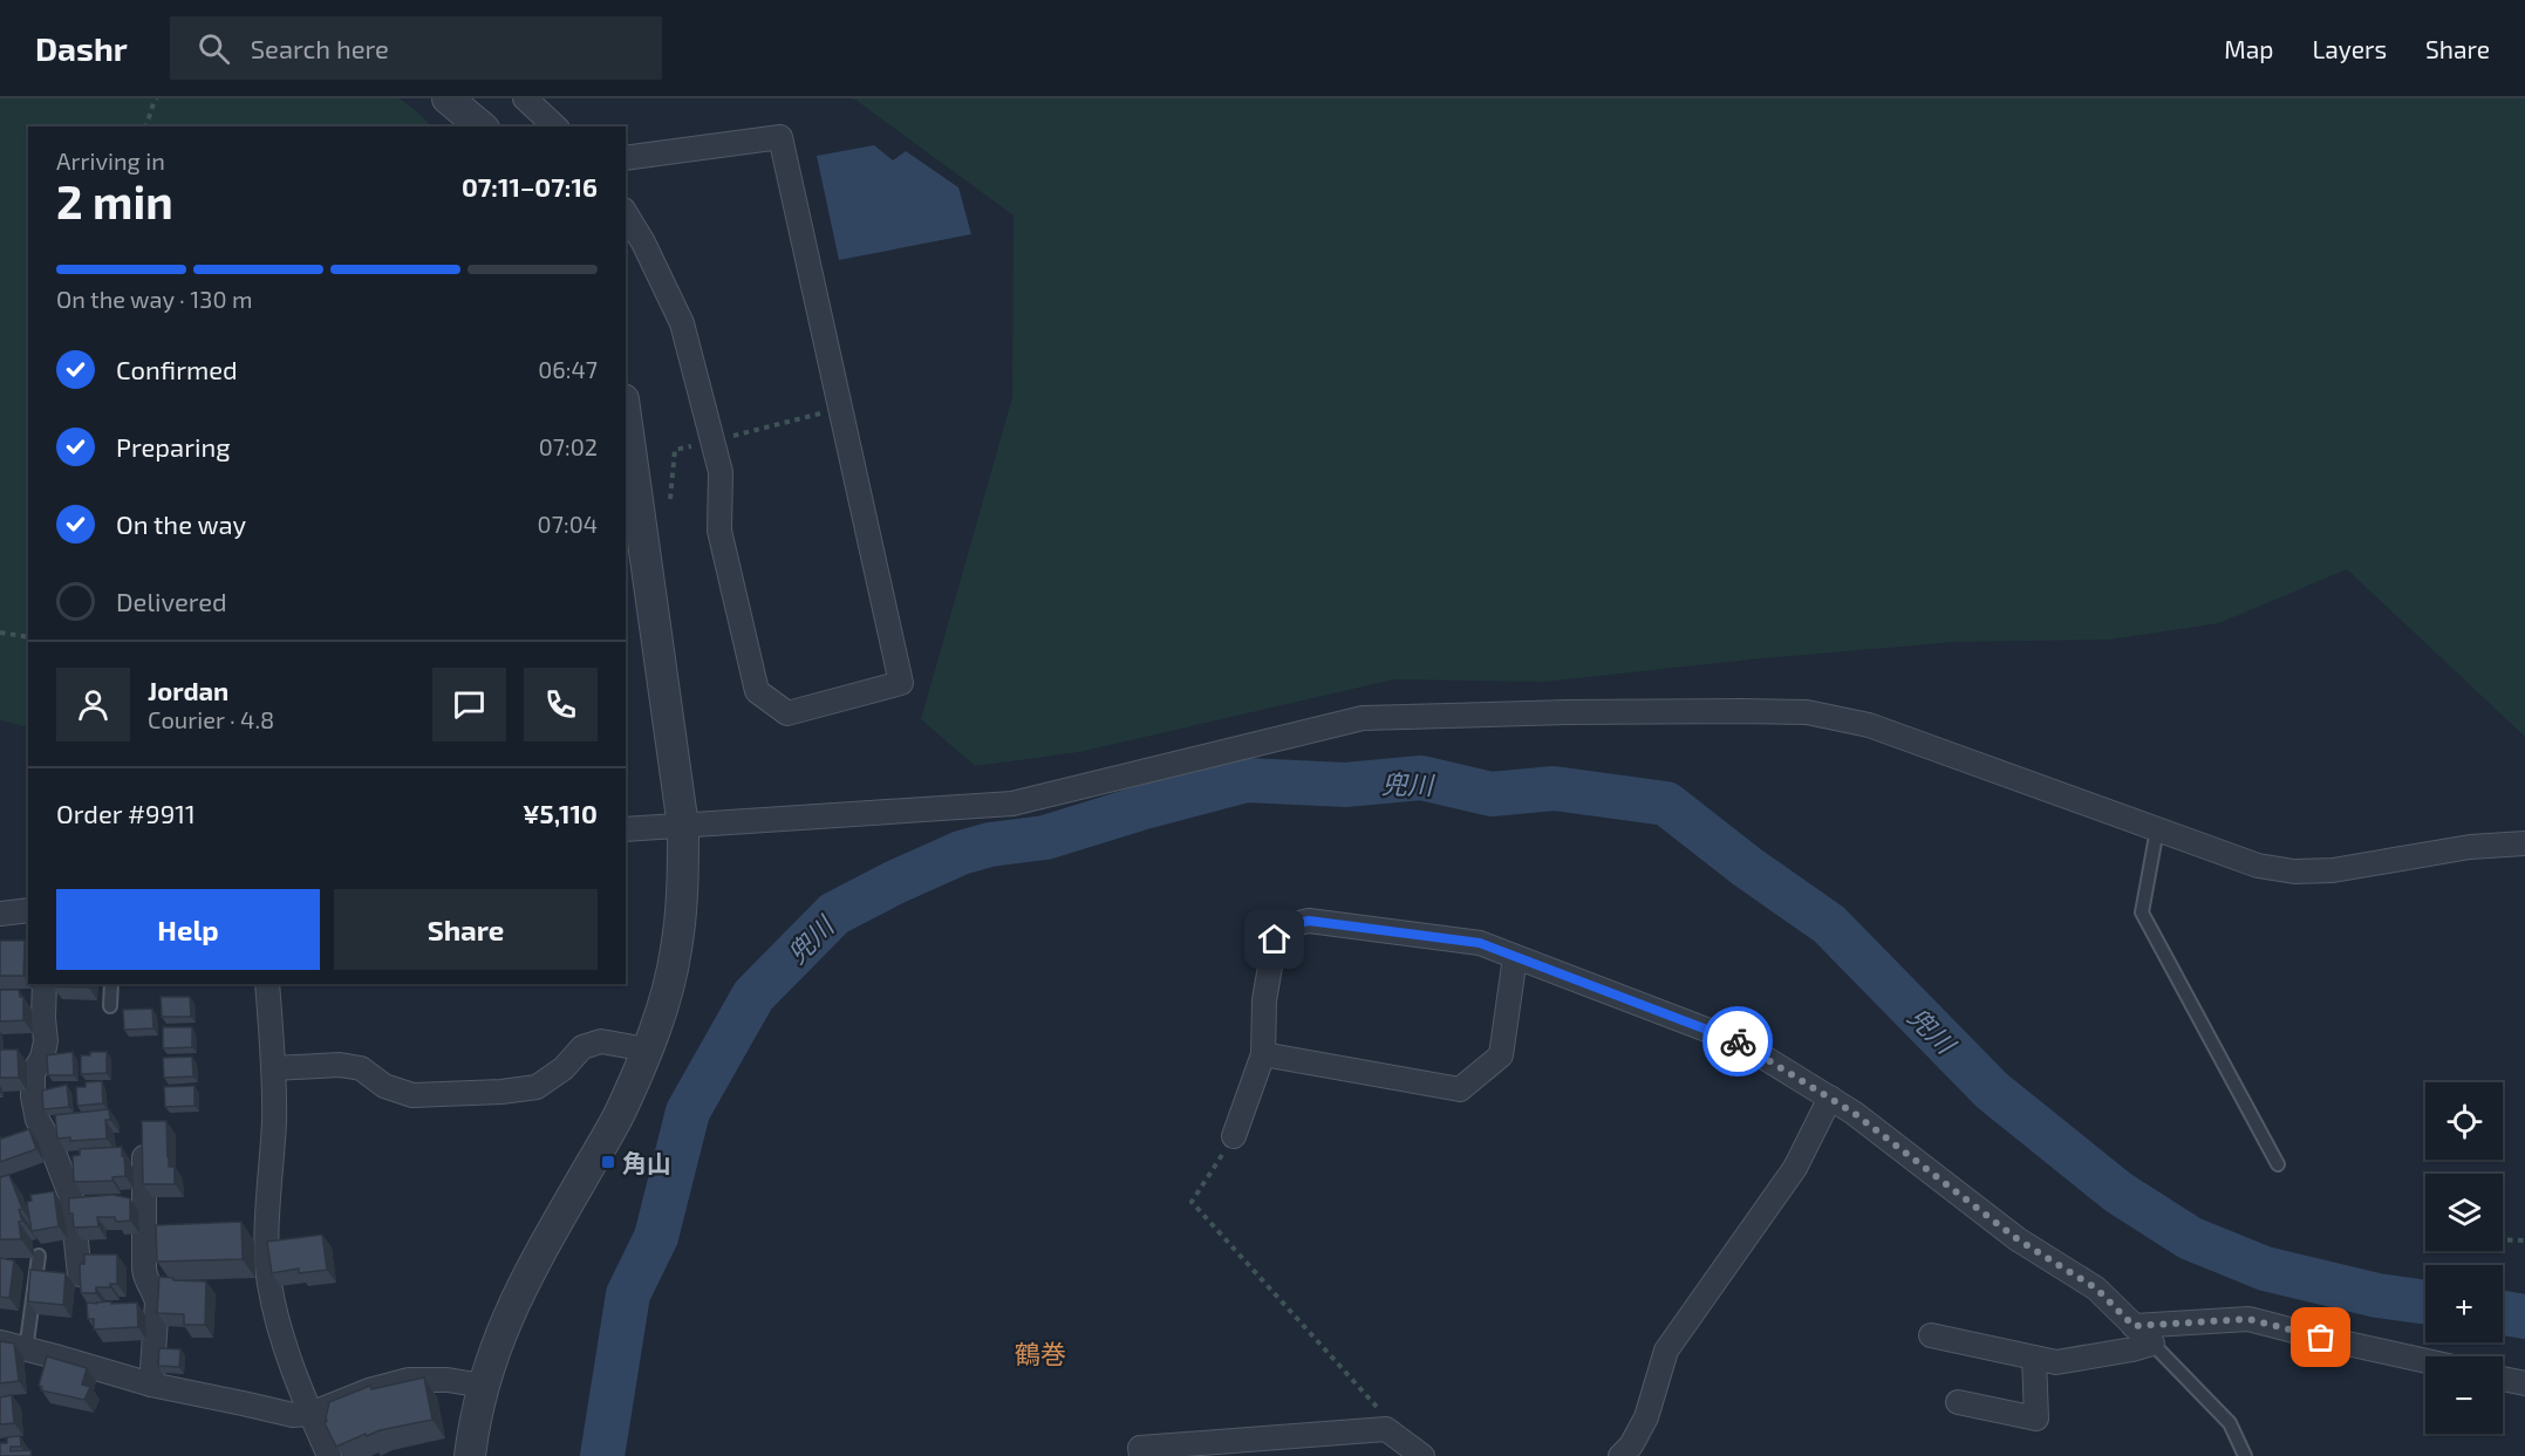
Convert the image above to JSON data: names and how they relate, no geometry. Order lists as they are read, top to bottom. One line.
{"districts":["鶴巻"],"water":["兜川"],"places":{"transit":["角山"]},"page":{"header":"Dashr","search":"Search here","nav":["Map","Layers","Share"],"heading":["2 min","Arriving in","07:11–07:16"],"panel":["Jordan","Courier · 4.8","Order #9911","¥5,110"],"bar":"On the way · 130 m","list":[["Confirmed","06:47"],["Preparing","07:02"],["On the way","07:04"],"Delivered"],"buttons":["Help","Share"],"map_buttons":["+","−"]}}
